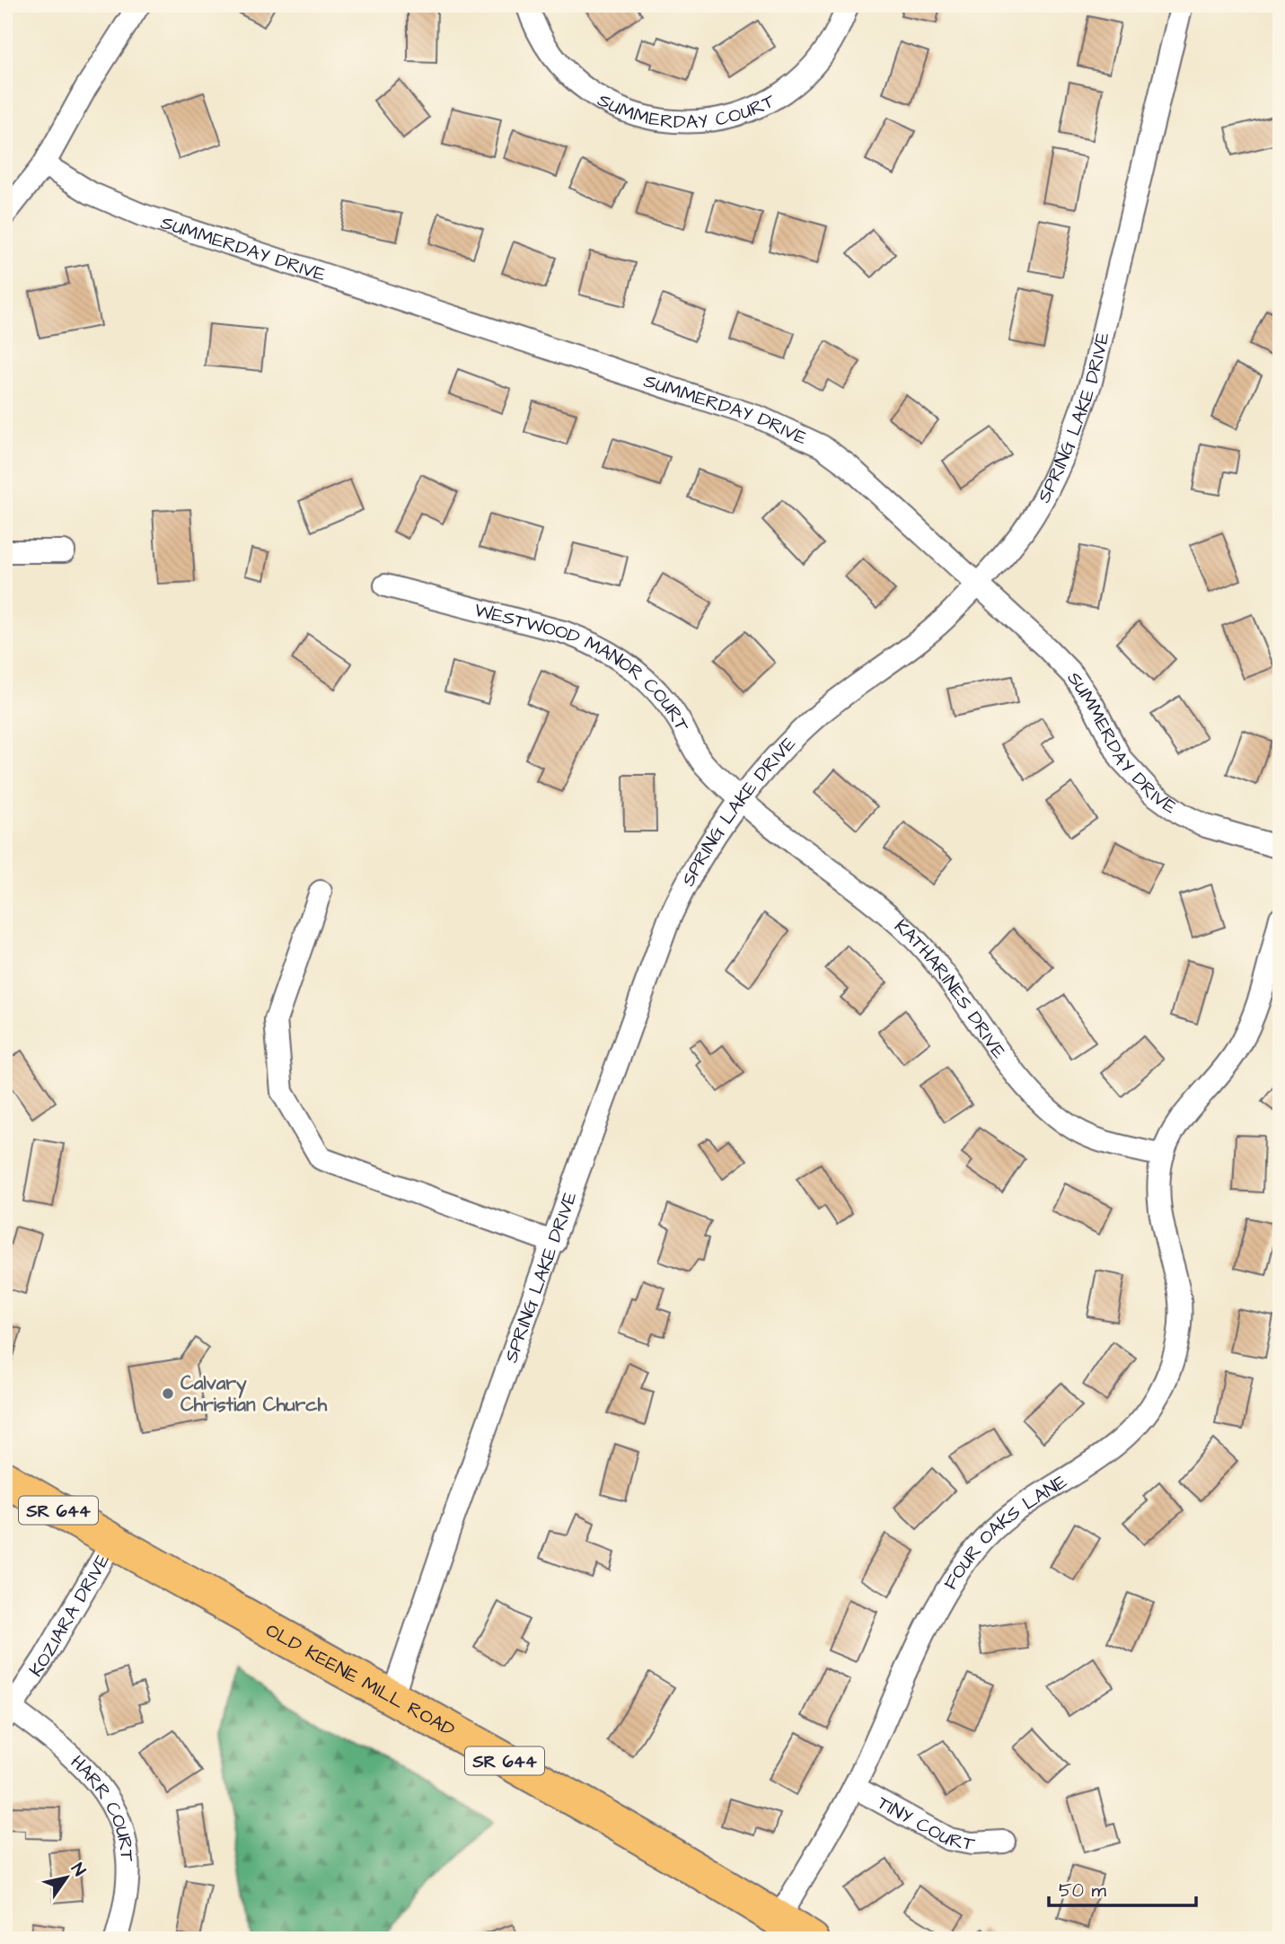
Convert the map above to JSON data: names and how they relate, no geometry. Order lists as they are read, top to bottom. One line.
{"streets":{"main road":["SR 644","OLD KEENE MILL ROAD"],"street":["SUMMERDAY COURT","SUMMERDAY DRIVE","SPRING LAKE DRIVE","WESTWOOD MANOR COURT","KATHARINES DRIVE","FOUR OAKS LANE","KOZIARA DRIVE","HARR COURT","TINY COURT"]},"crossings":[["SUMMERDAY DRIVE","SPRING LAKE DRIVE"],["SPRING LAKE DRIVE","WESTWOOD MANOR COURT"],["SPRING LAKE DRIVE","KATHARINES DRIVE"],["SPRING LAKE DRIVE","OLD KEENE MILL ROAD"],["WESTWOOD MANOR COURT","KATHARINES DRIVE"],["KATHARINES DRIVE","FOUR OAKS LANE"],["FOUR OAKS LANE","OLD KEENE MILL ROAD"],["FOUR OAKS LANE","TINY COURT"],["KOZIARA DRIVE","OLD KEENE MILL ROAD"],["KOZIARA DRIVE","HARR COURT"]],"places":["Calvary Christian Church"],"scale_bar":"50 m","north":"top right"}
